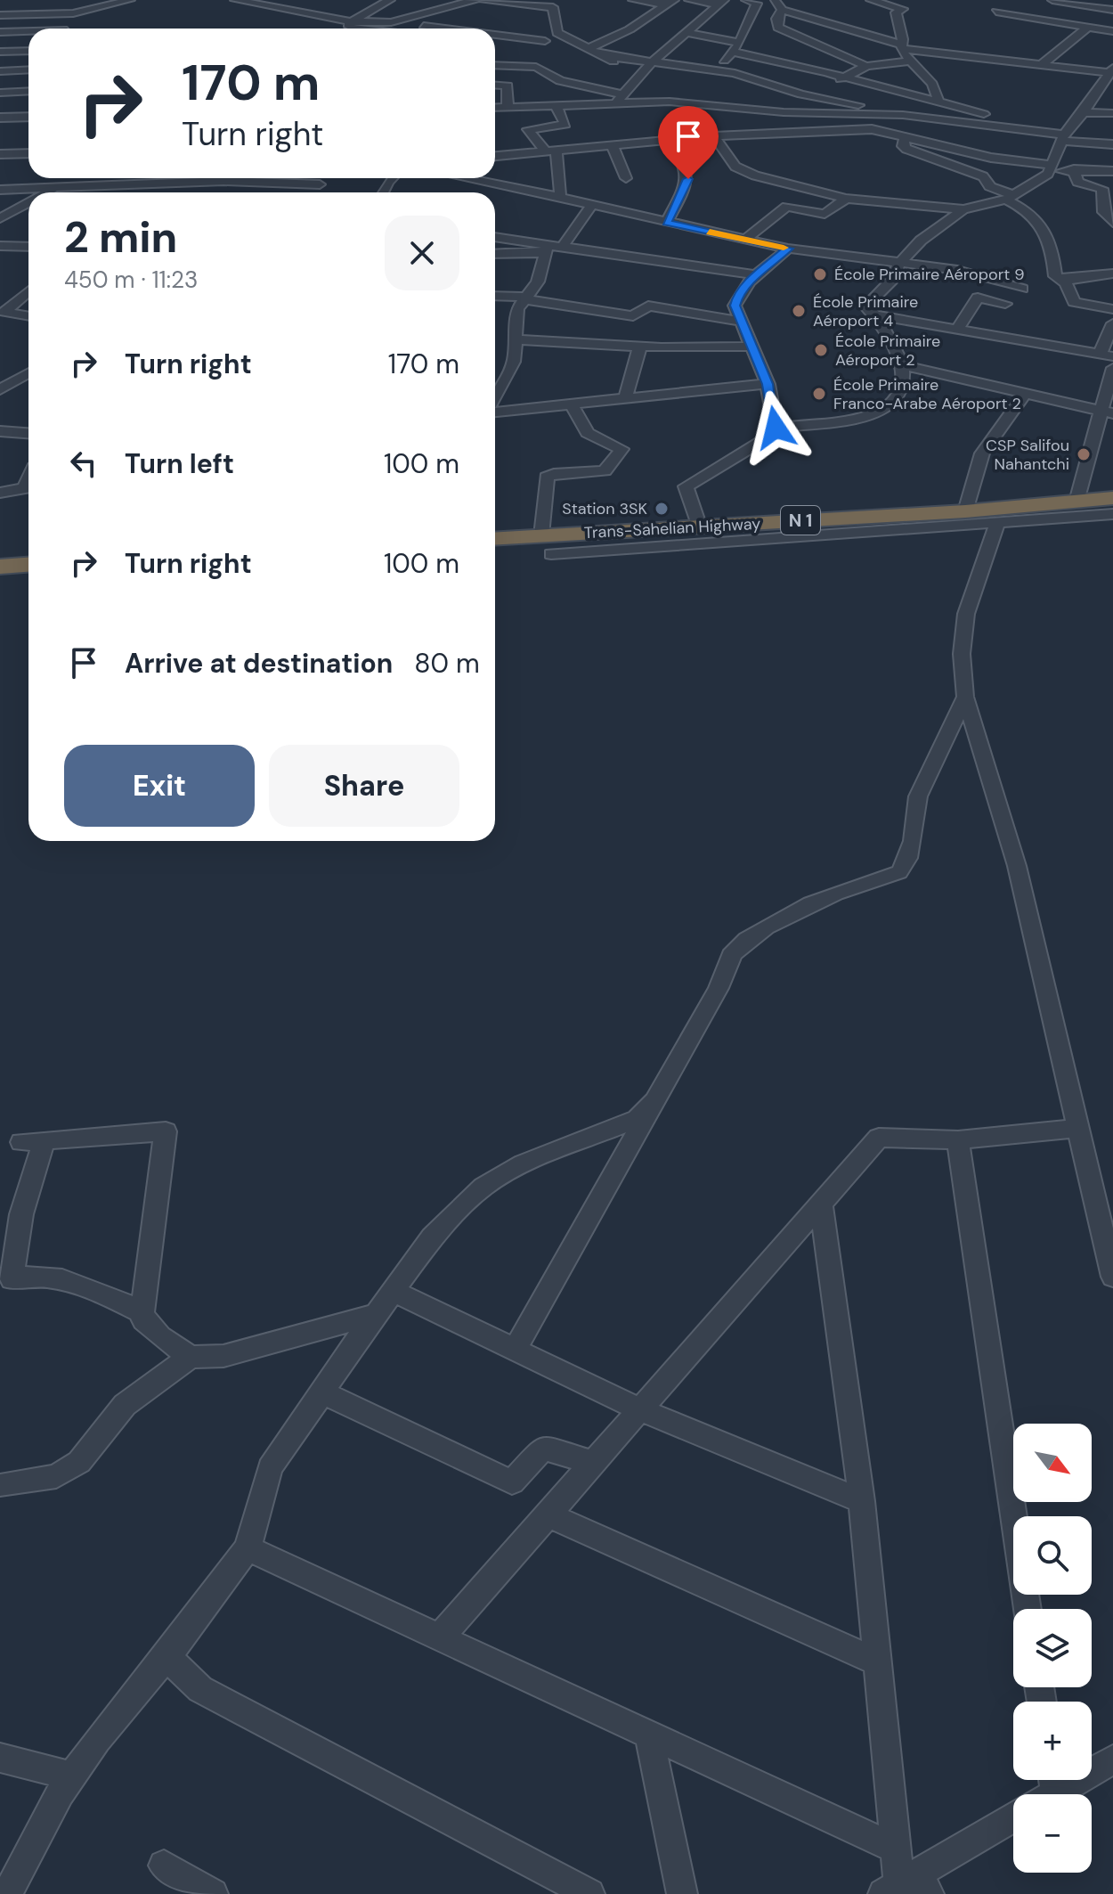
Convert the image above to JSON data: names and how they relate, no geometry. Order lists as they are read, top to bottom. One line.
{"streets":{"highway":["N 1","Trans-Sahelian Highway"]},"places":["École Primaire Aéroport 9","École Primaire Aéroport 4","École Primaire Aéroport 2","École Primaire Franco-Arabe Aéroport 2","CSP Salifou Nahantchi","Station 3SK"],"north":"bottom right","page":{"turn":["170 m","Turn right"],"heading":["2 min","450 m · 11:23"],"list":[{"name":"Turn right","value":"170 m"},{"name":"Turn left","value":"100 m"},{"name":"Turn right","value":"100 m"},{"name":"Arrive at destination","value":"80 m"}],"buttons":["Exit","Share"],"map_buttons":["+","−"]}}
